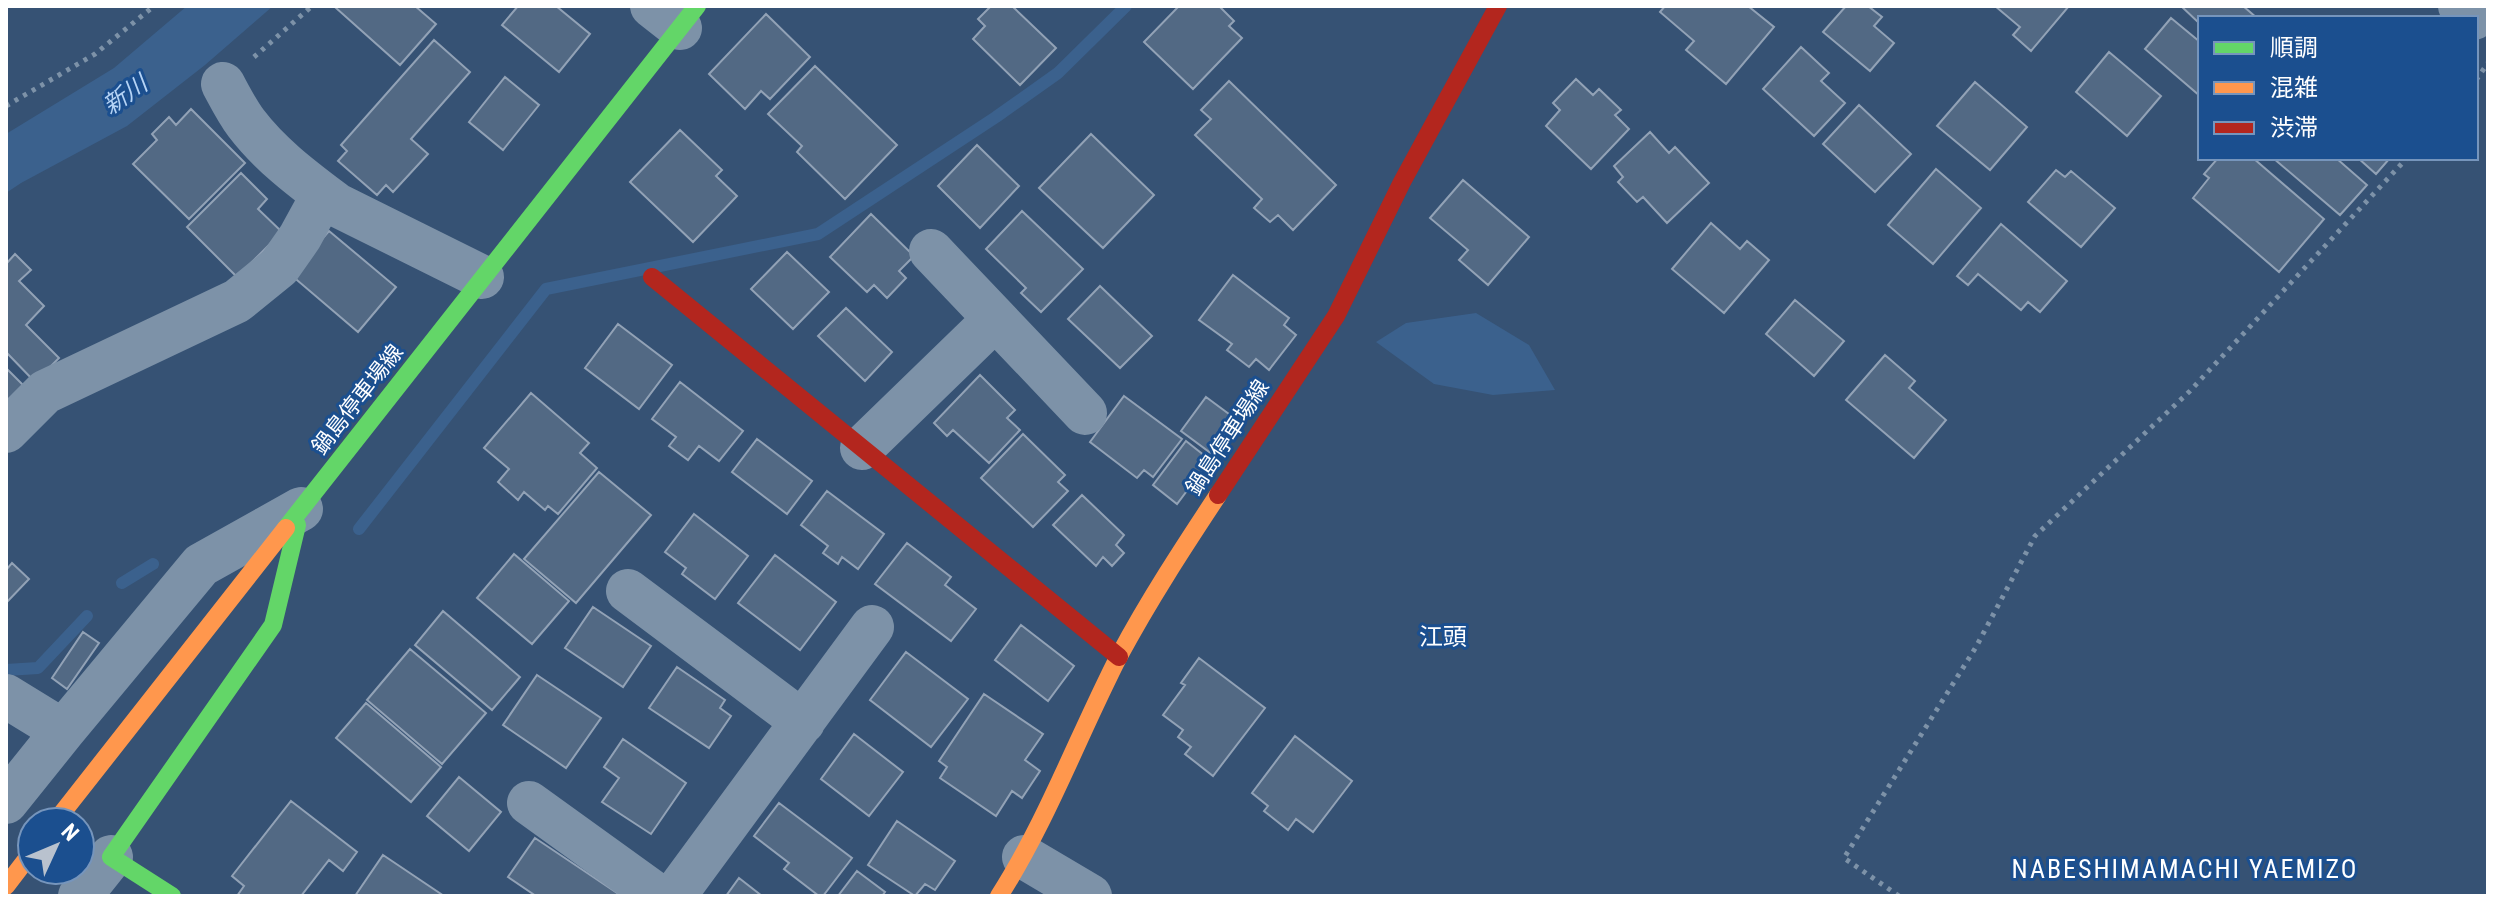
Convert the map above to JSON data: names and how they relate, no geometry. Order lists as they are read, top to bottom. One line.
{"streets":{"main road":["鍋島停車場線"]},"districts":["江頭","NABESHIMAMACHI YAEMIZO"],"water":["新川"],"legend":["順調","混雑","渋滞"],"north":"top right"}
